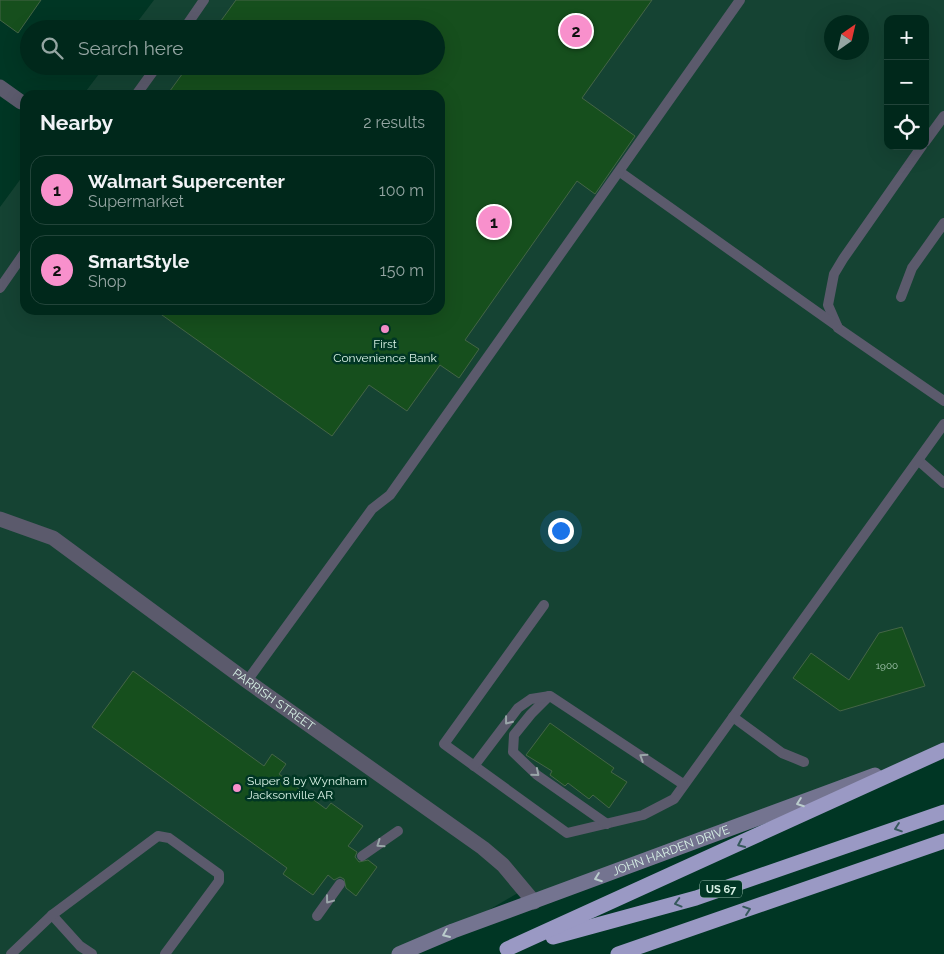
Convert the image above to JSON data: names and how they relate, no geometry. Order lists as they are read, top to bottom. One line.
{"streets":{"highway":["US 67"],"main road":["JOHN HARDEN DRIVE"],"street":["PARRISH STREET"]},"crossings":[["PARRISH STREET","JOHN HARDEN DRIVE"]],"one_way":["JOHN HARDEN DRIVE"],"places":["First Convenience Bank","Super 8 by Wyndham Jacksonville AR"],"house_numbers":["1900"],"north":"top right","page":{"pins":["2","1"],"map_buttons":["+","−"],"search":"Search here","heading":["Nearby","2 results"],"list":[{"mark":"1","name":"Walmart Supercenter","note":"Supermarket","value":"100 m"},{"mark":"2","name":"SmartStyle","note":"Shop","value":"150 m"}]}}
